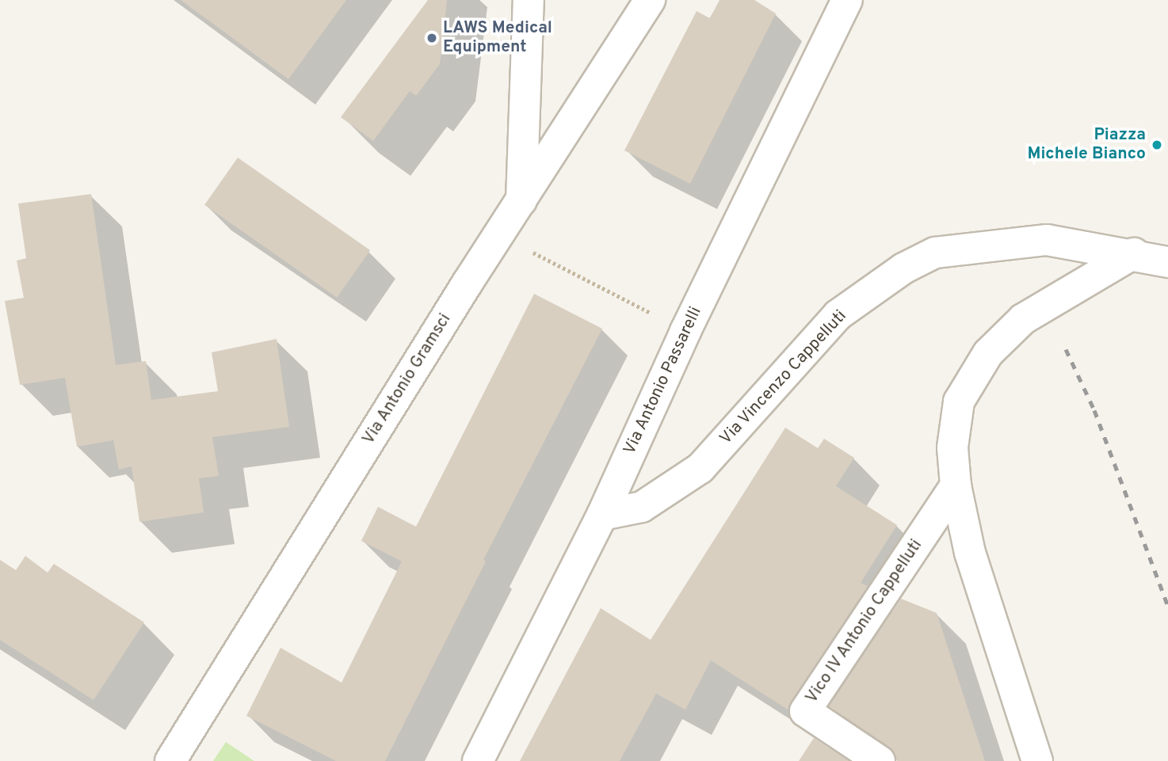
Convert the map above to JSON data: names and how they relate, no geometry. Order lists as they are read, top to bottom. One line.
{"streets":{"street":["Via Vincenzo Cappelluti","Via Antonio Gramsci","Via Antonio Passarelli","Vico IV Antonio Cappelluti"]},"crossings":[["Via Vincenzo Cappelluti","Via Antonio Passarelli"]],"places":["LAWS Medical Equipment","Piazza Michele Bianco"]}
